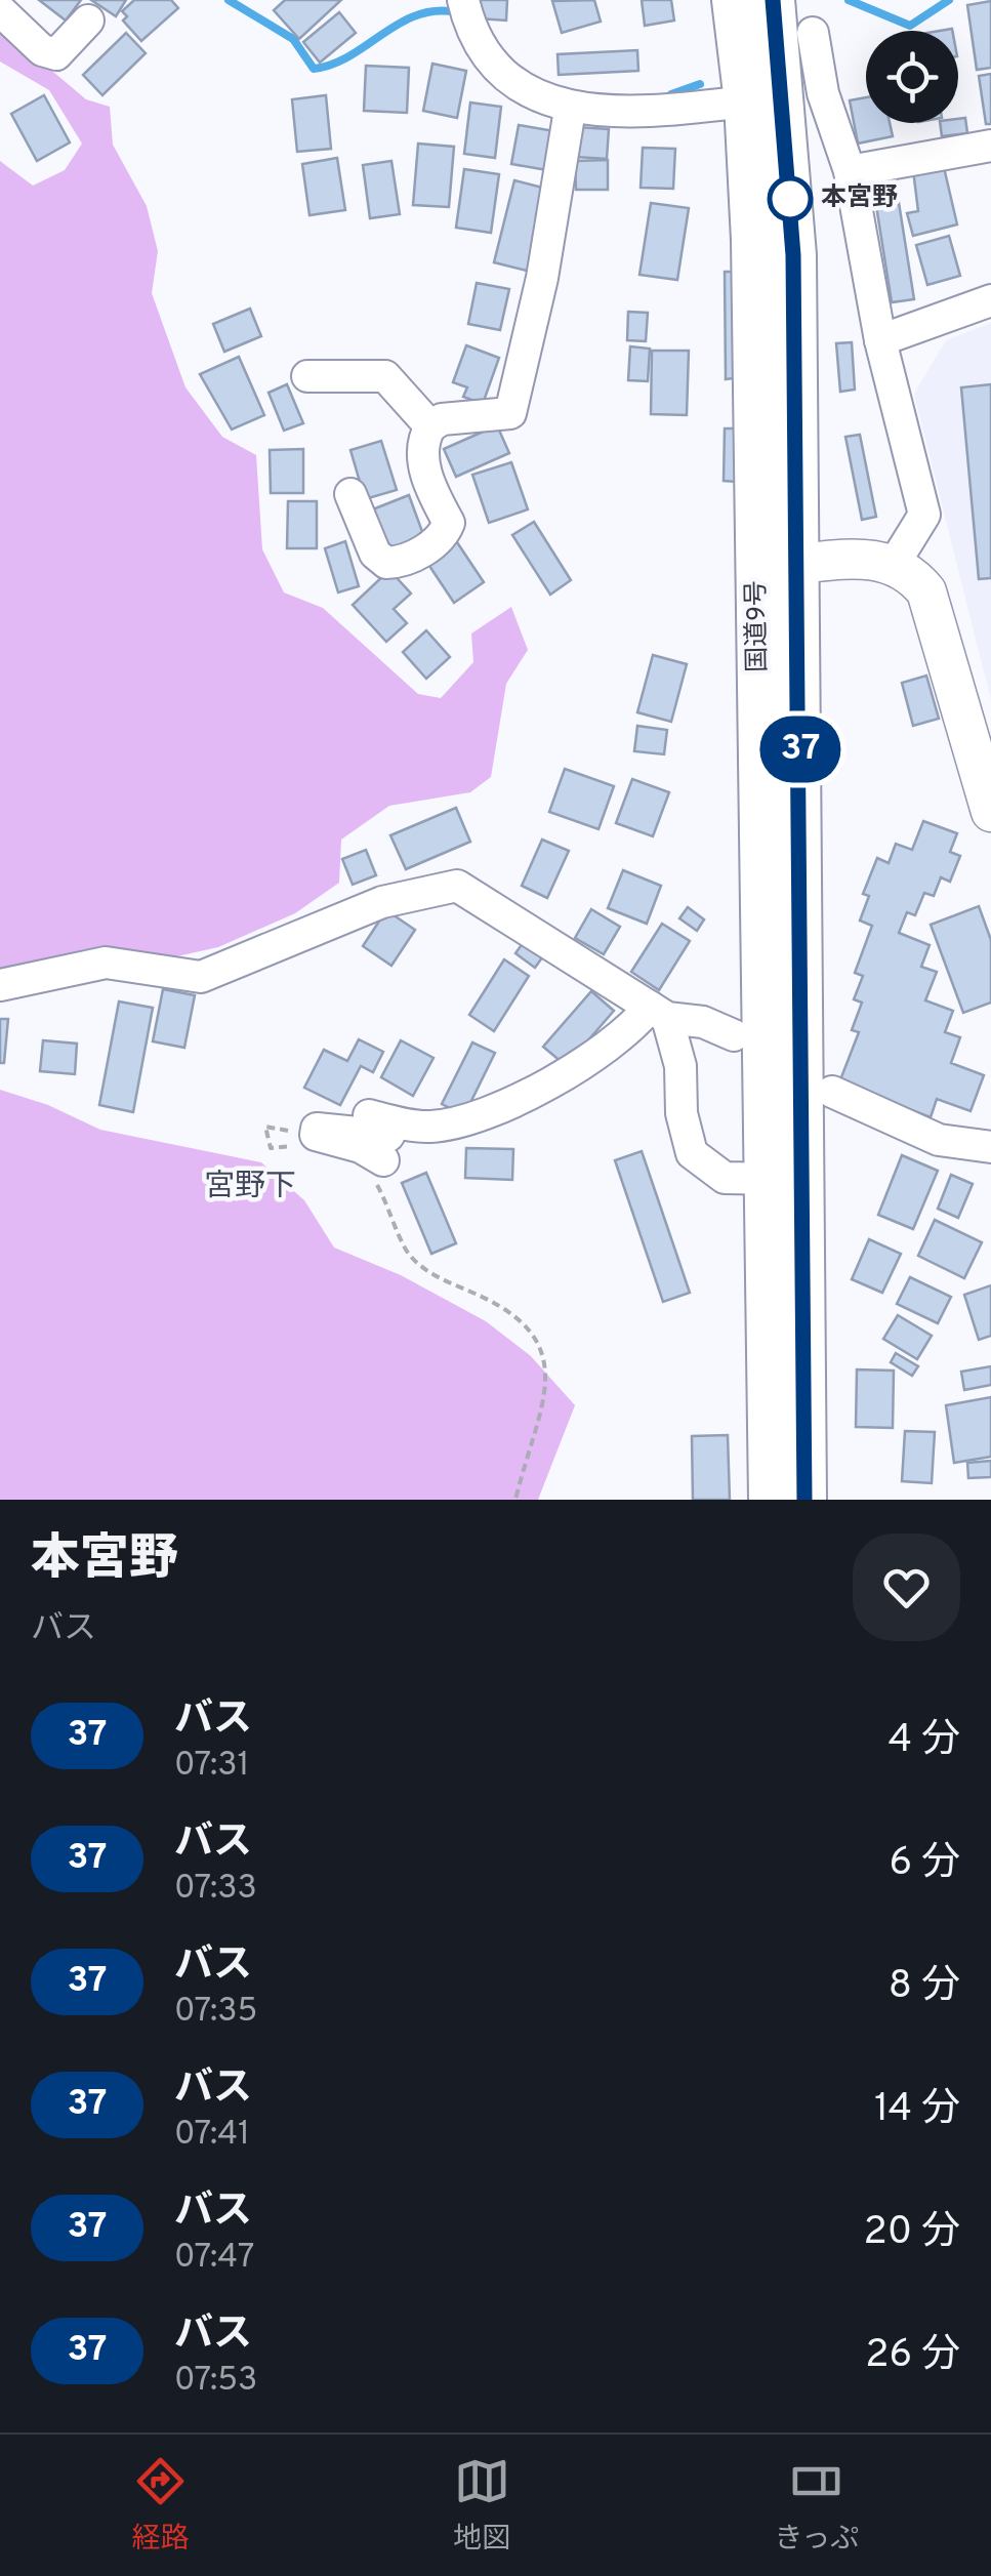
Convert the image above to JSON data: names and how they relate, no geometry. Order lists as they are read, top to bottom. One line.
{"streets":{"highway":["国道9号"]},"districts":["宮野下"],"places":["本宮野"],"lines":["bus line 37"],"page":{"on_map":"37","heading":["本宮野","バス"],"list":[{"mark":"37","name":"バス","note":"07:31","value":"4 分"},{"mark":"37","name":"バス","note":"07:33","value":"6 分"},{"mark":"37","name":"バス","note":"07:35","value":"8 分"},{"mark":"37","name":"バス","note":"07:41","value":"14 分"},{"mark":"37","name":"バス","note":"07:47","value":"20 分"},{"mark":"37","name":"バス","note":"07:53","value":"26 分"}],"tabs":["経路","地図","きっぷ"]}}
